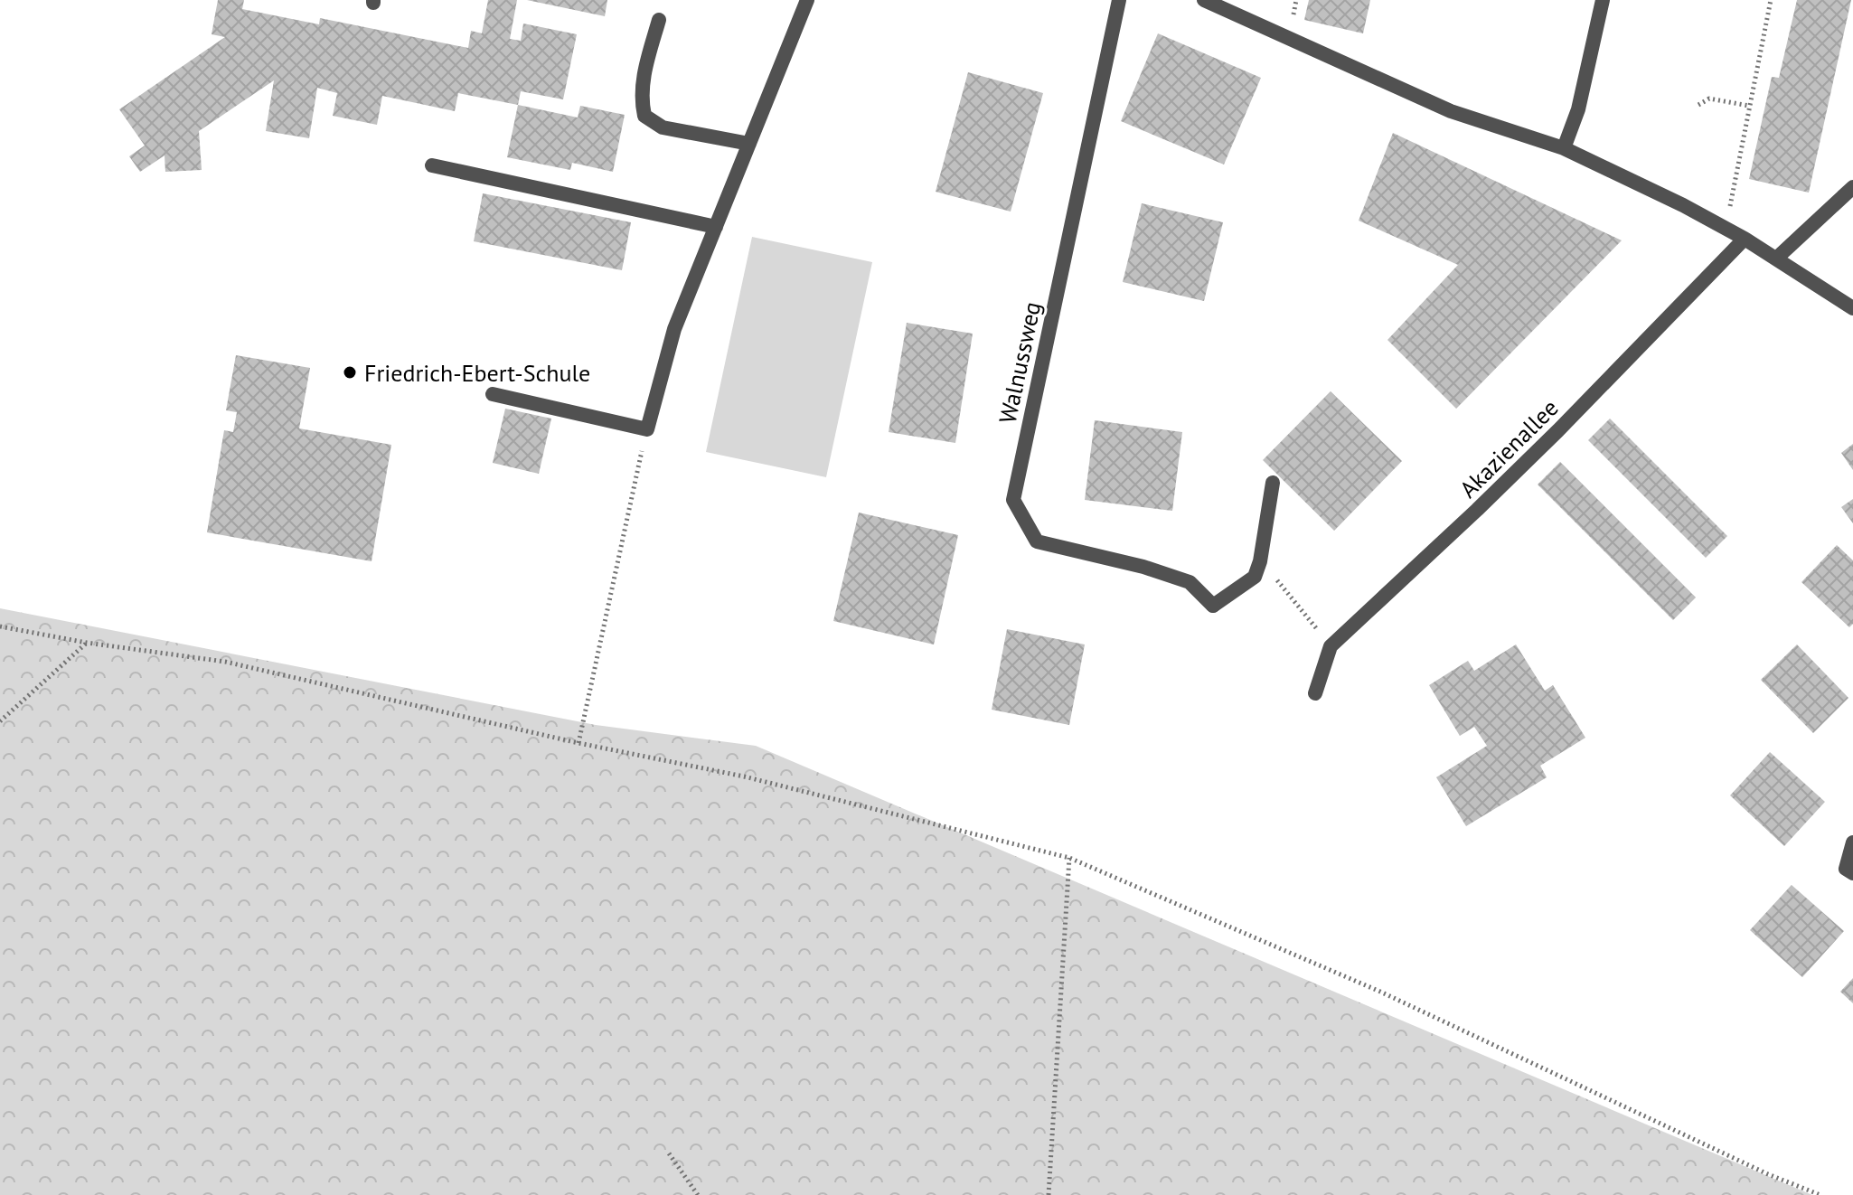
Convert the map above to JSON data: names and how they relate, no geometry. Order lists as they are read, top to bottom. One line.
{"streets":{"street":["Walnussweg","Akazienallee"]},"places":["Friedrich-Ebert-Schule"]}
